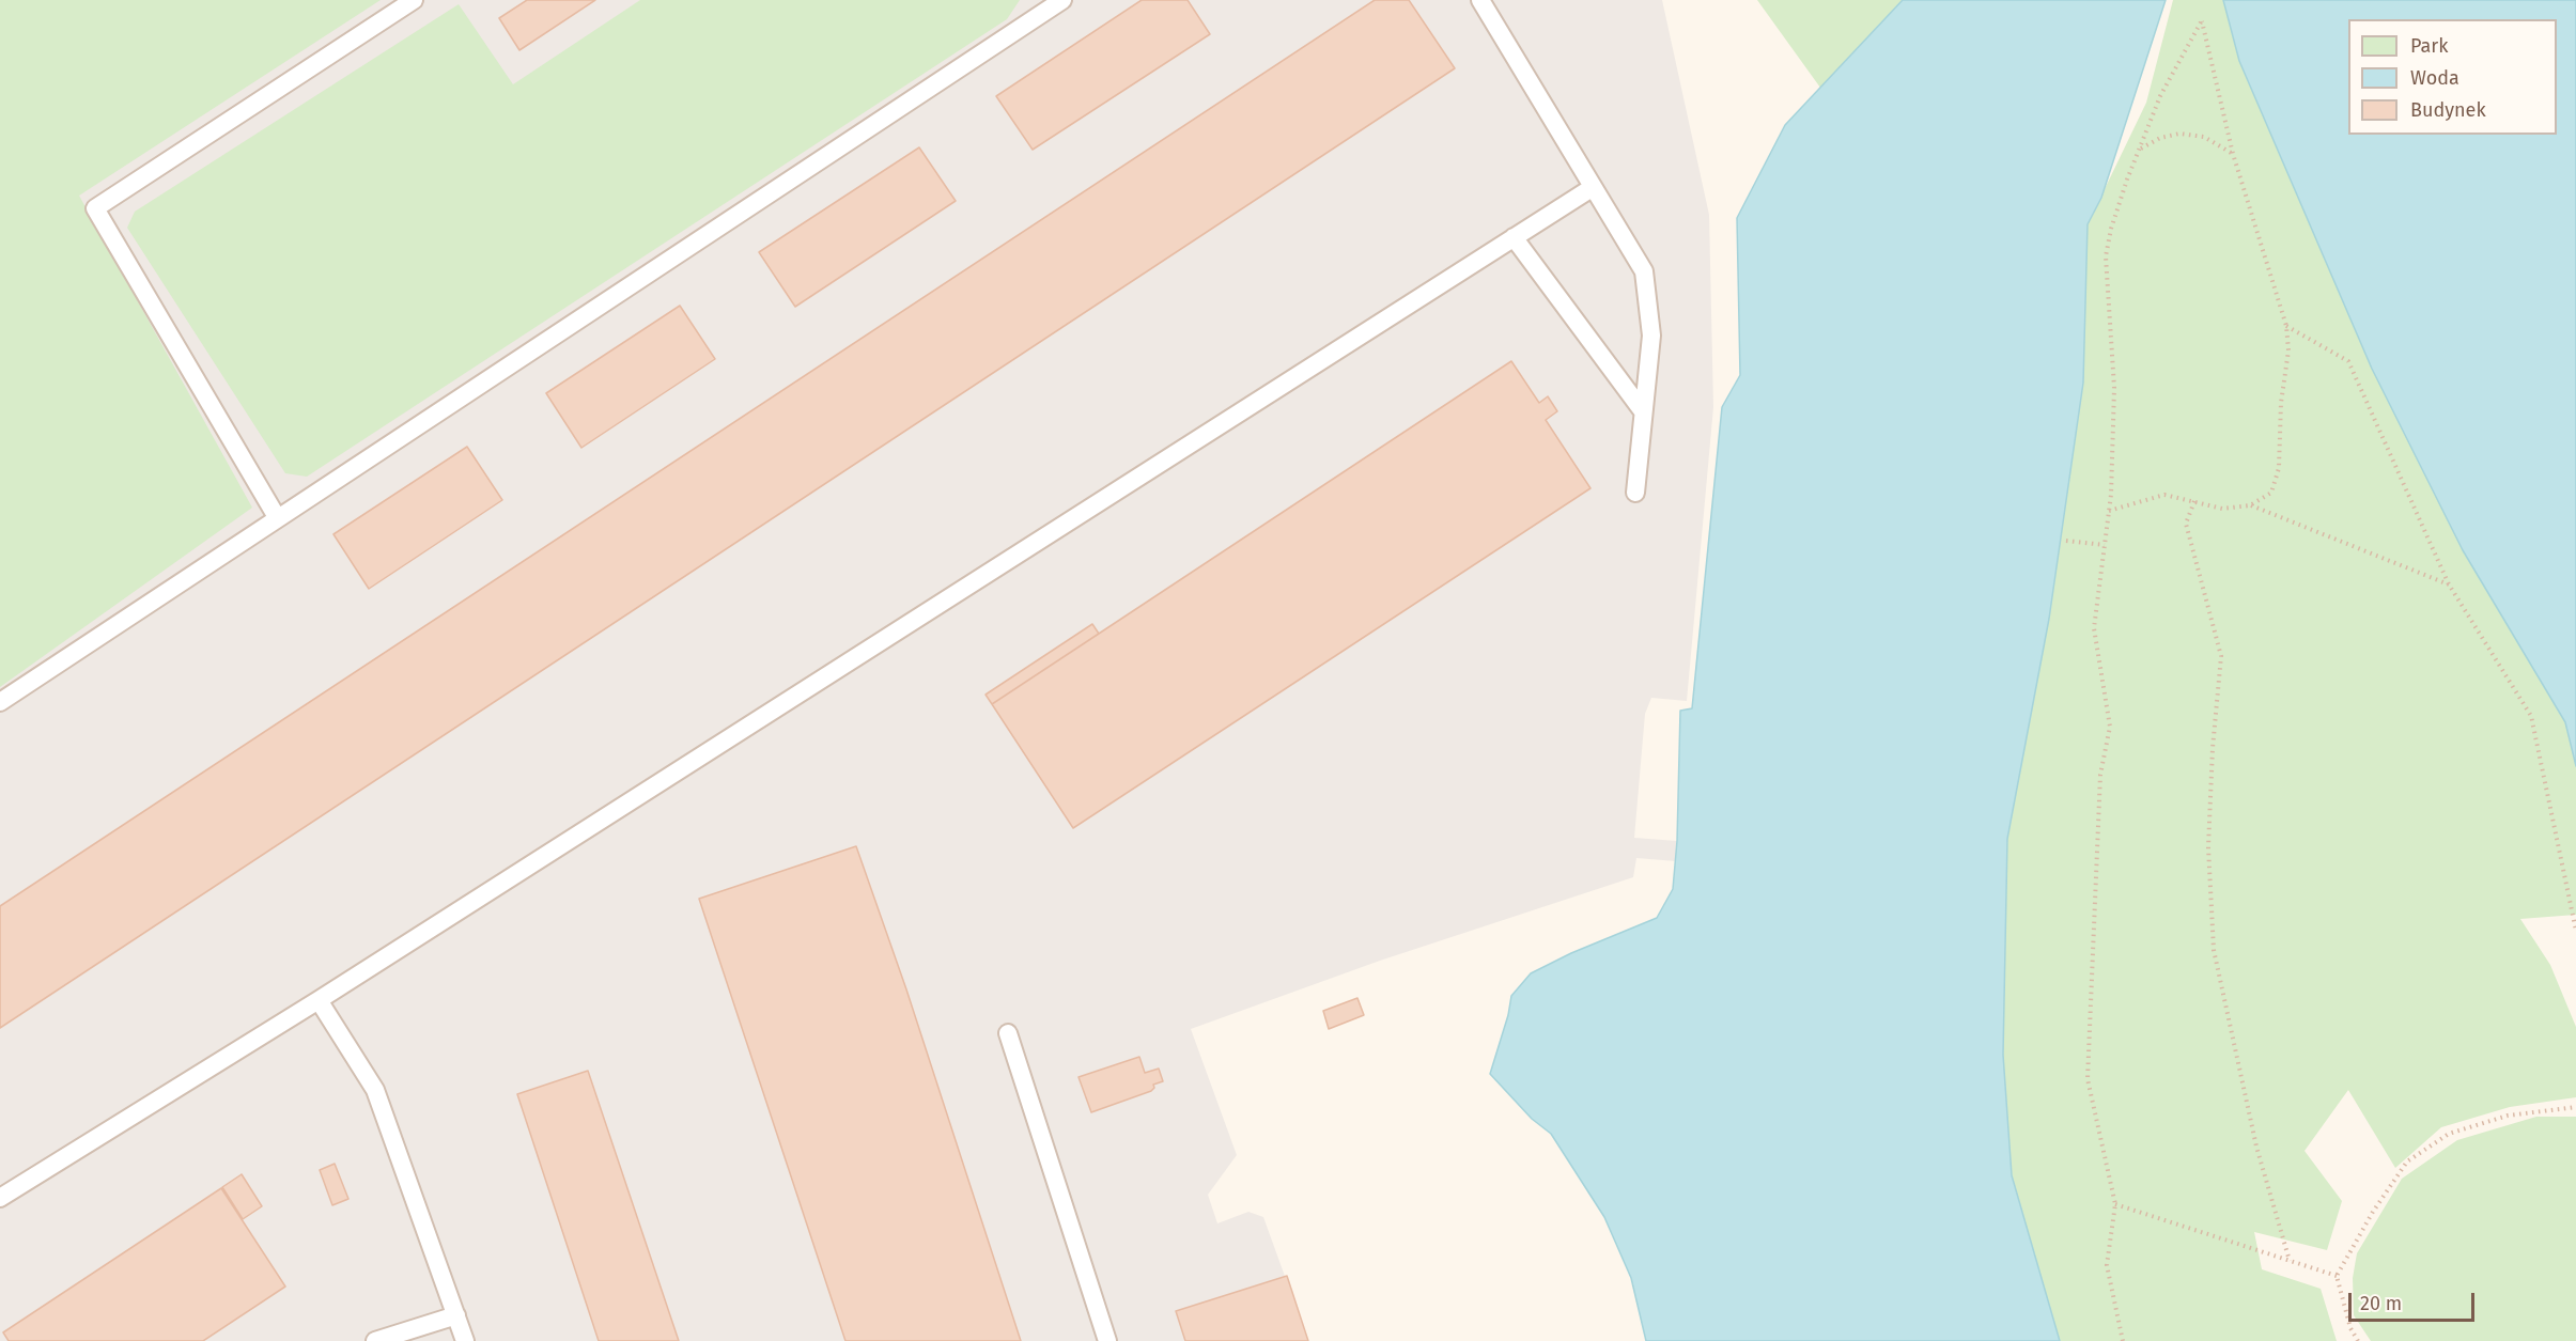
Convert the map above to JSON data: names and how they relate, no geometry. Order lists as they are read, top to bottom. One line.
{"legend":["Park","Woda","Budynek"],"scale_bar":"20 m"}
